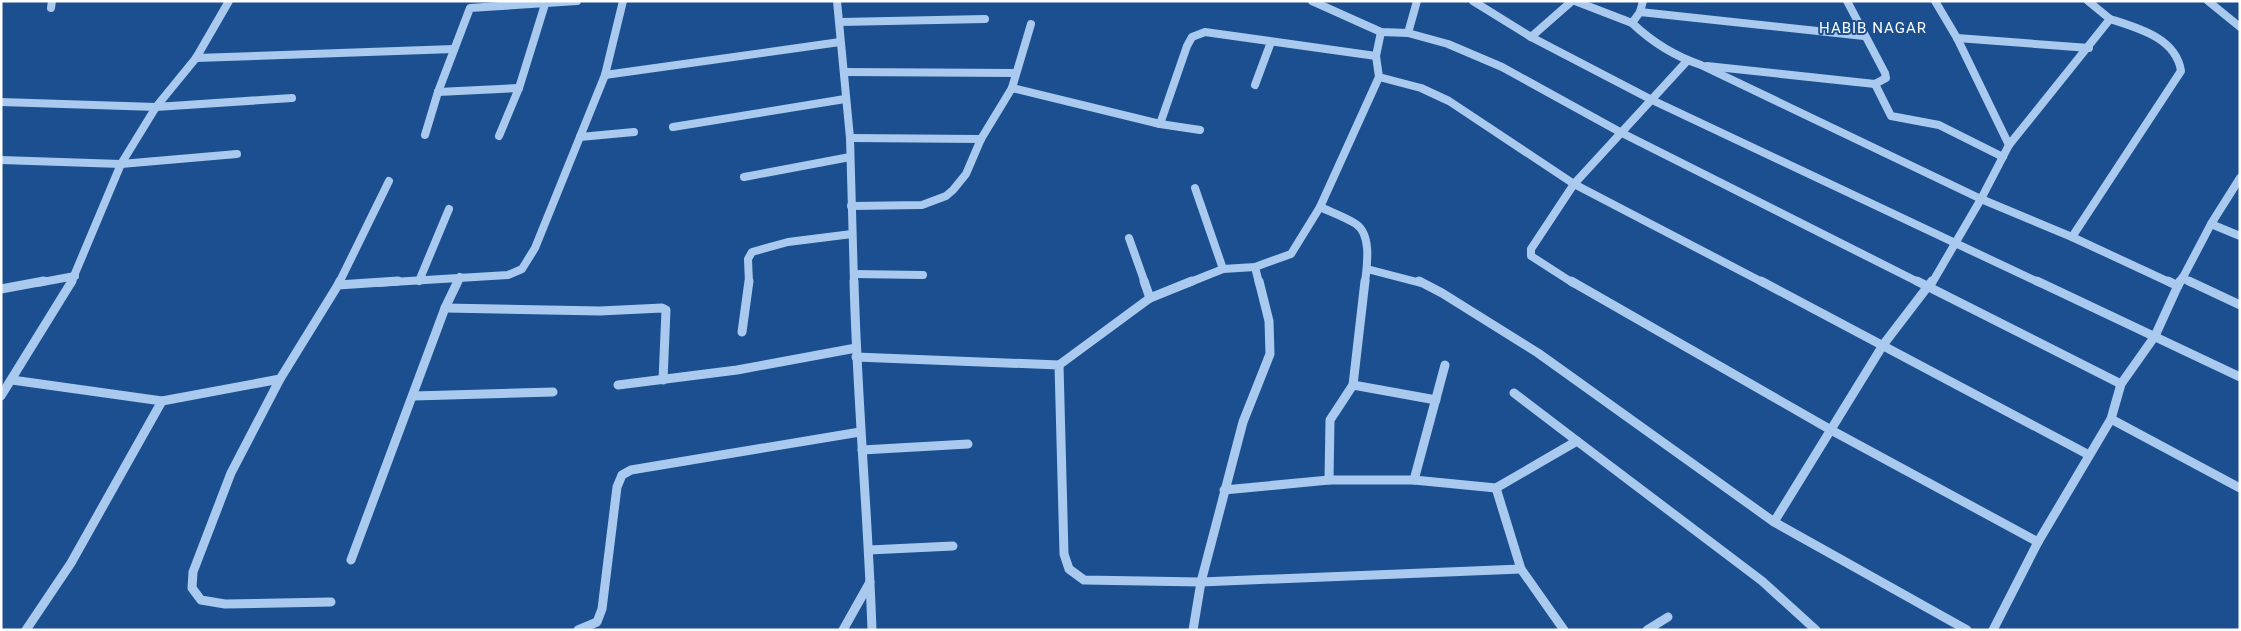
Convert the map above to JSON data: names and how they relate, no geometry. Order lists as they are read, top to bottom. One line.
{"districts":["HABIB NAGAR"]}
